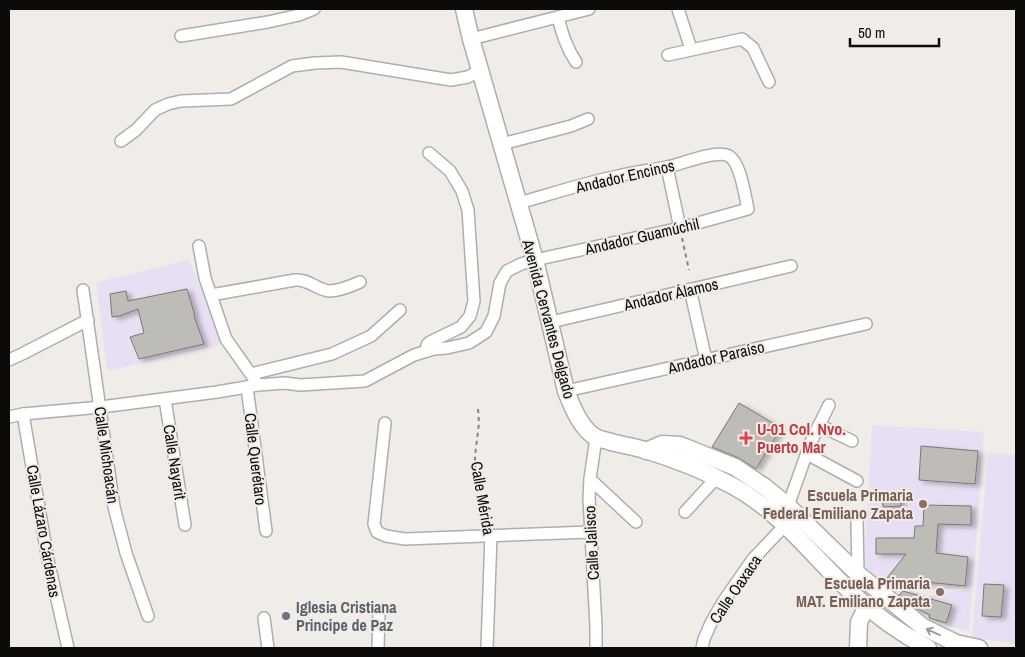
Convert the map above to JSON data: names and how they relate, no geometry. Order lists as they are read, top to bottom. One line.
{"streets":{"street":["Andador Encinos","Andador Guamúchil","Andador Álamos","Avenida Cervantes Delgado","Andador Paraíso","Calle Michoacán","Calle Querétaro","Calle Nayarit","Calle Mérida","Calle Lázaro Cárdenas","Calle Jalisco","Calle Oaxaca"]},"crossings":[["Andador Encinos","Andador Guamúchil"],["Andador Encinos","Avenida Cervantes Delgado"],["Andador Guamúchil","Avenida Cervantes Delgado"],["Andador Álamos","Avenida Cervantes Delgado"],["Avenida Cervantes Delgado","Andador Paraíso"],["Avenida Cervantes Delgado","Calle Jalisco"]],"places":{"health":["U-01 Col. Nvo. Puerto Mar"],"other":["Escuela Primaria Federal Emiliano Zapata","Escuela Primaria MAT. Emiliano Zapata","Iglesia Cristiana Principe de Paz"]},"scale_bar":"50 m"}
